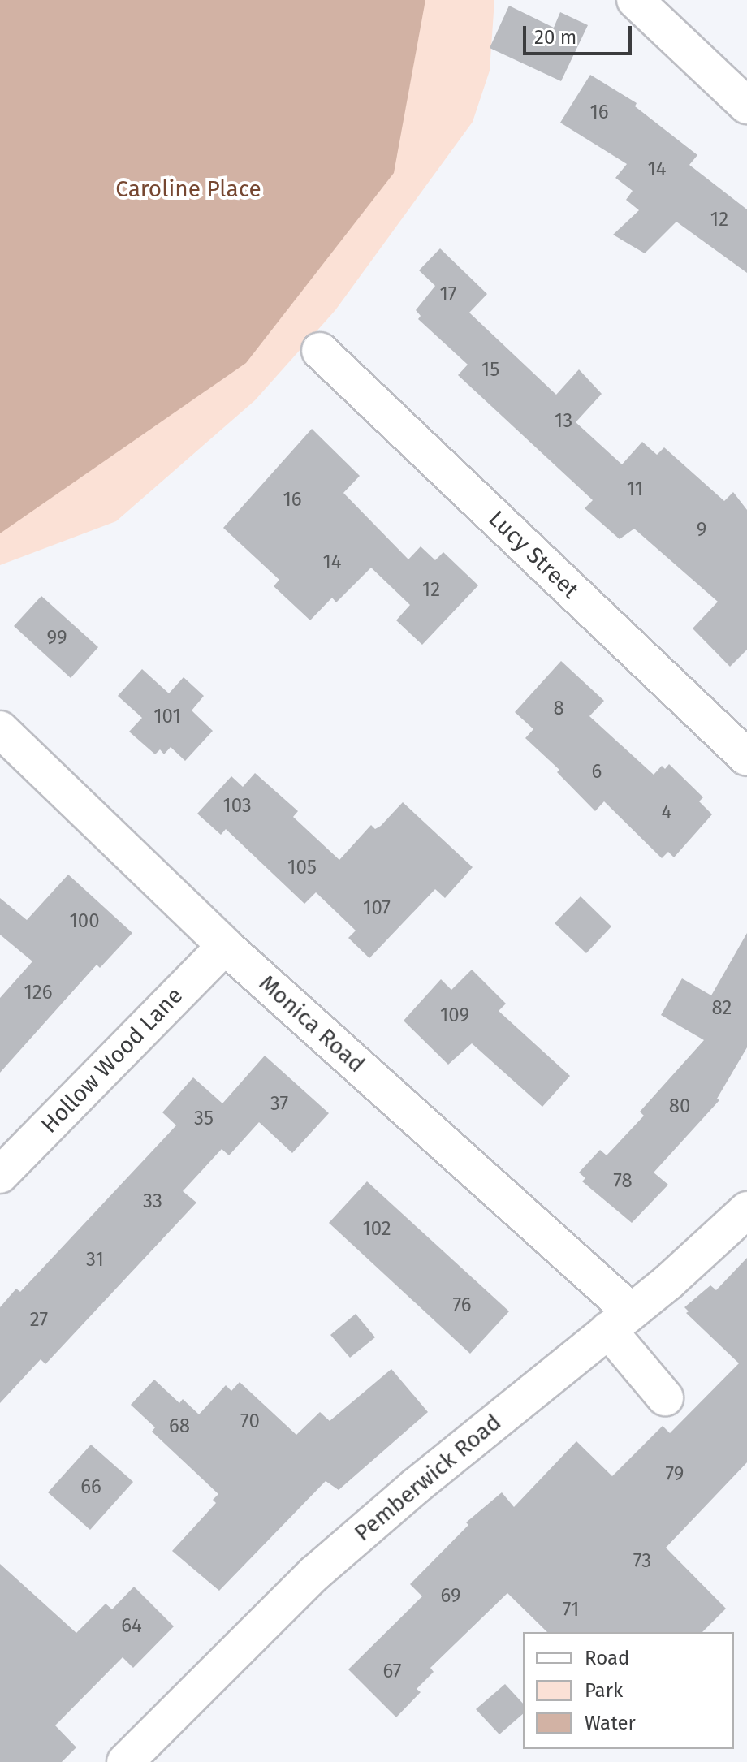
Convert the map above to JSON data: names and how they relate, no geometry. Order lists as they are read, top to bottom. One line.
{"streets":{"street":["Lucy Street","Monica Road","Hollow Wood Lane","Pemberwick Road"]},"crossings":[["Monica Road","Hollow Wood Lane"],["Monica Road","Pemberwick Road"]],"parks":["Caroline Place"],"house_numbers":["16","14","12","17","15","13","11","16","9","14","12","99","8","101","6","103","4","105","107","100","126","82","109","37","80","35","78","33","102","31","76","27","70","68","79","66","73","69","71","64","67"],"legend":["Road","Park","Water"],"scale_bar":"20 m"}
